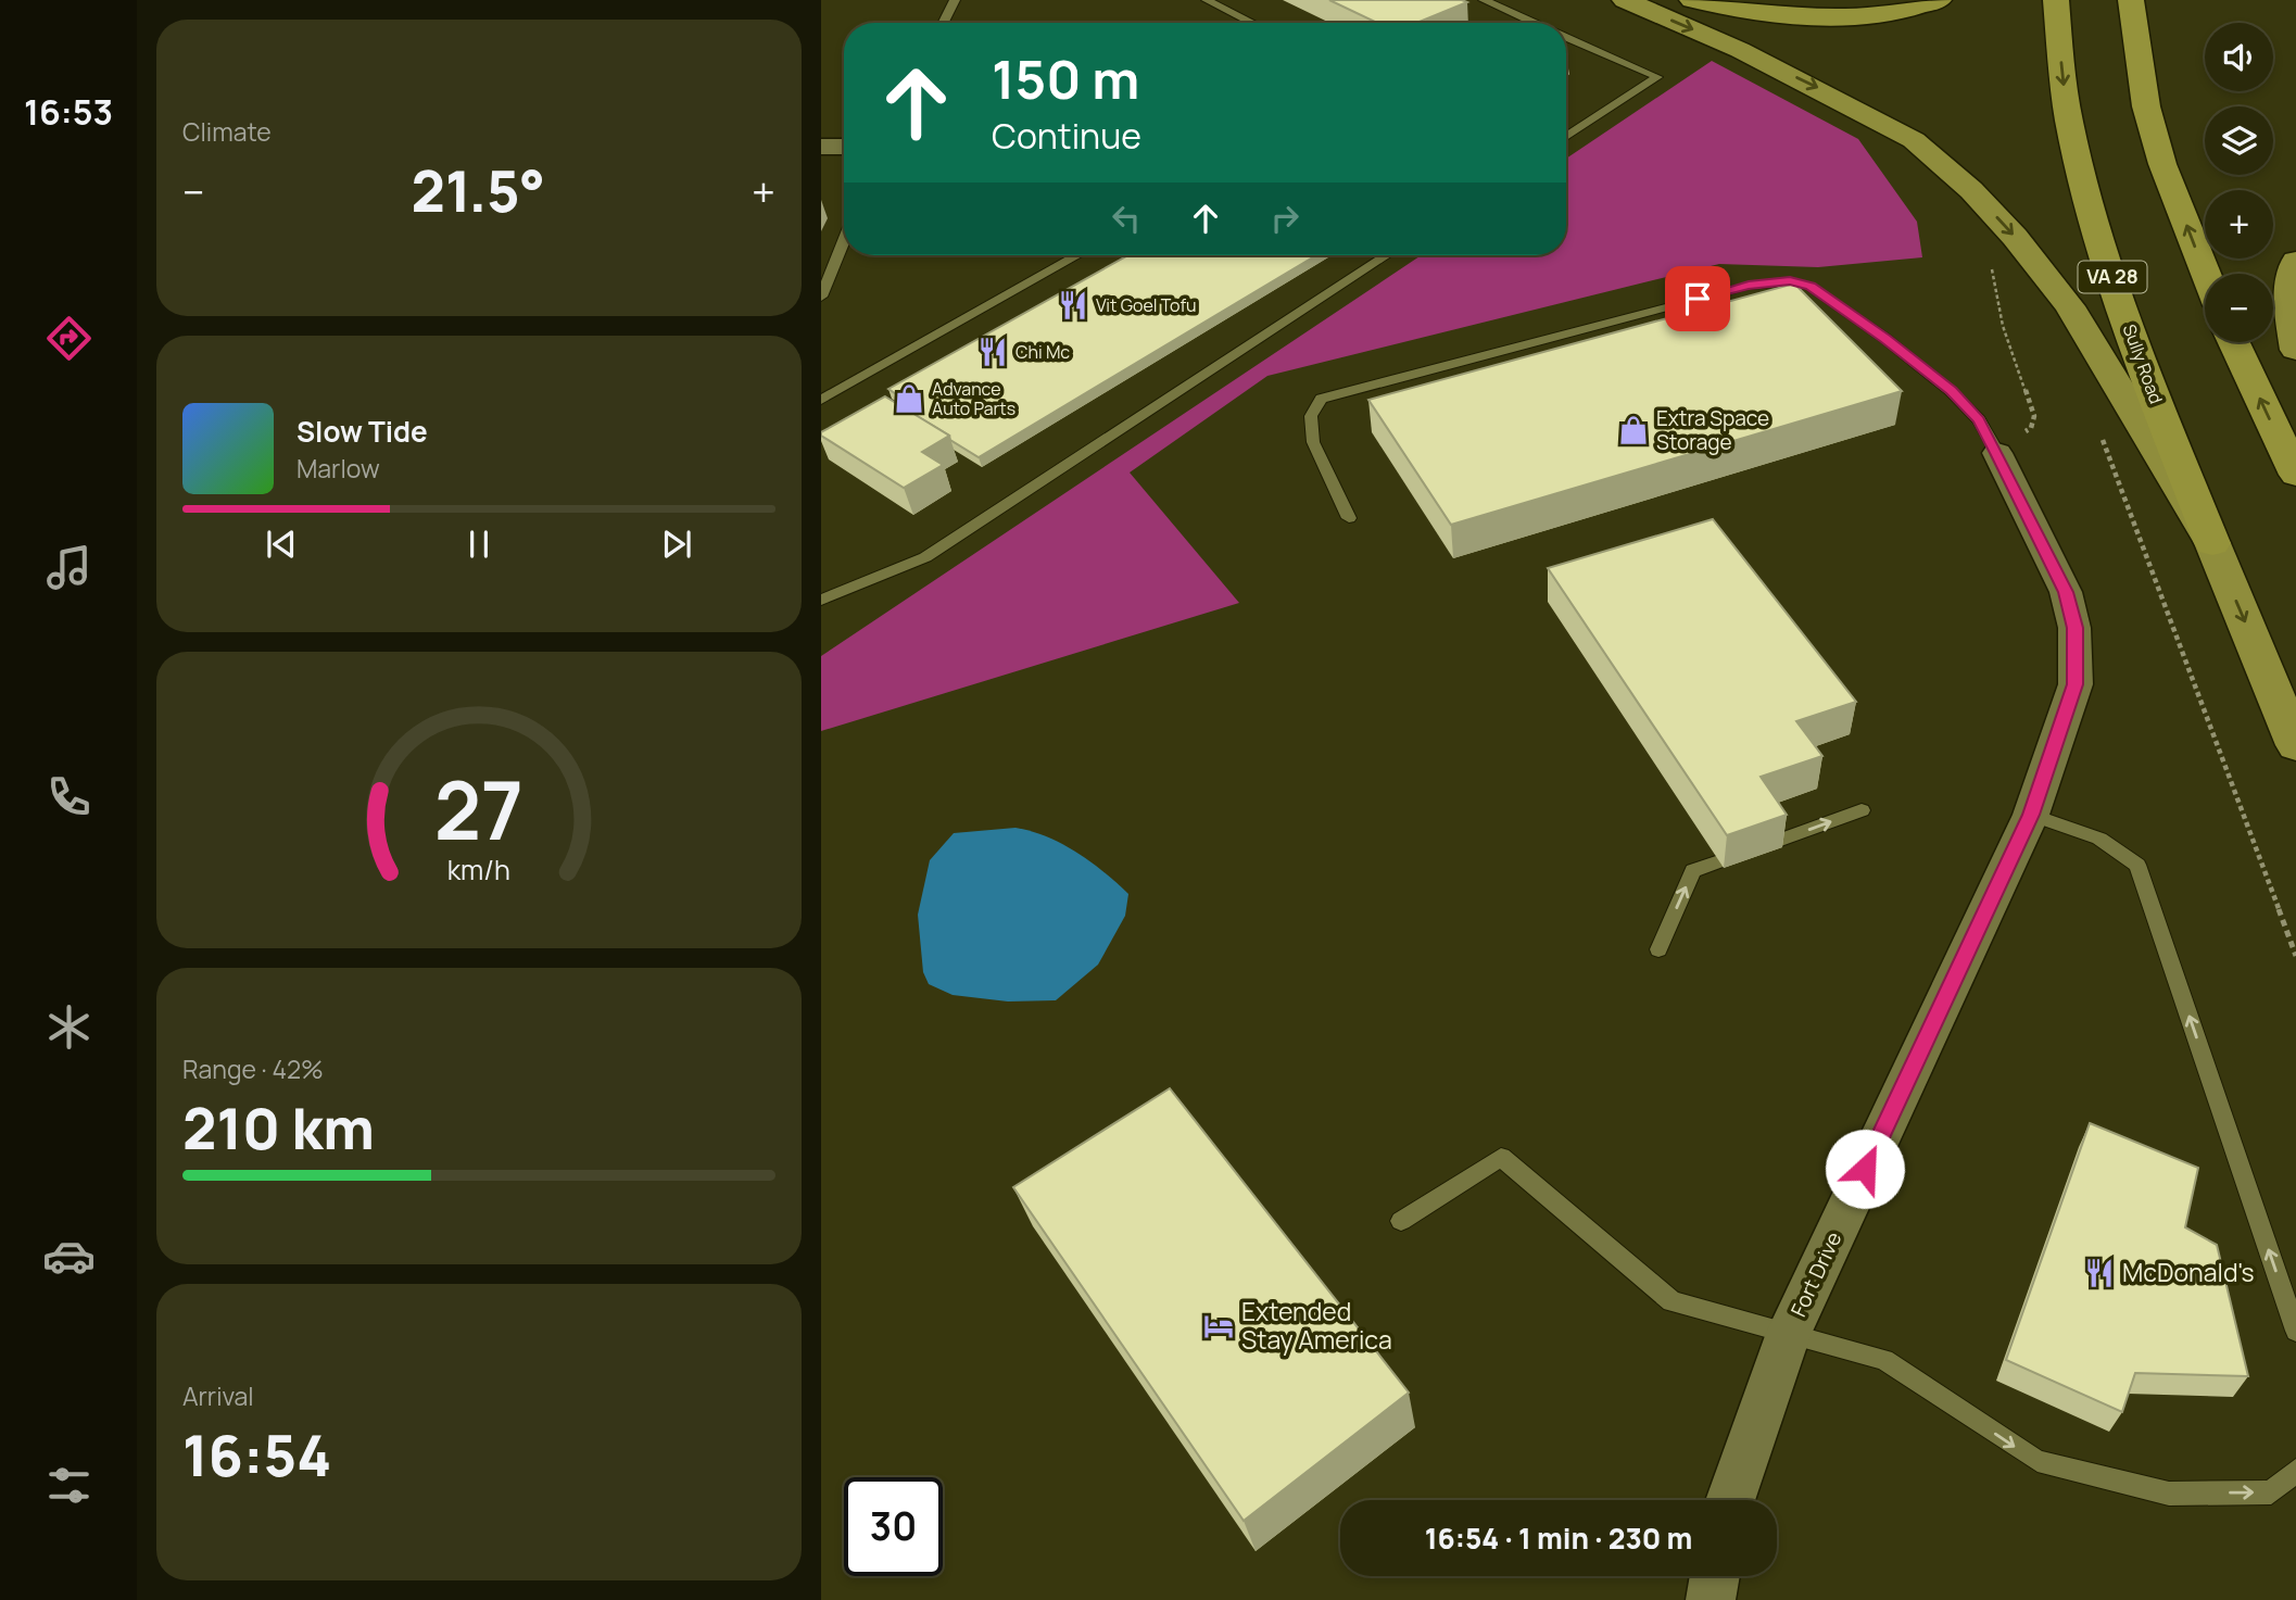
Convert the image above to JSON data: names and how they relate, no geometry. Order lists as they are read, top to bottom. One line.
{"streets":{"highway":["VA 28","Sully Road"],"street":["Fort Drive"]},"crossings":[["VA 28","Sully Road"]],"places":{"restaurant":["Vit Goel Tofu","Chi Mc","McDonald's"],"shop":["Advance Auto Parts","Extra Space Storage"],"hotel":["Extended Stay America"]},"page":{"tabs":"16:53","tile":["Climate",["Range · 42%","210 km"],["Arrival","16:54"]],"map_buttons":["+","−"],"turn":["150 m","Continue"],"heat":["−","21.5°","+"],"song":["Slow Tide","Marlow"],"limit":"30","trip":"16:54 · 1 min · 230 m","gauge":["27","km/h"]}}
